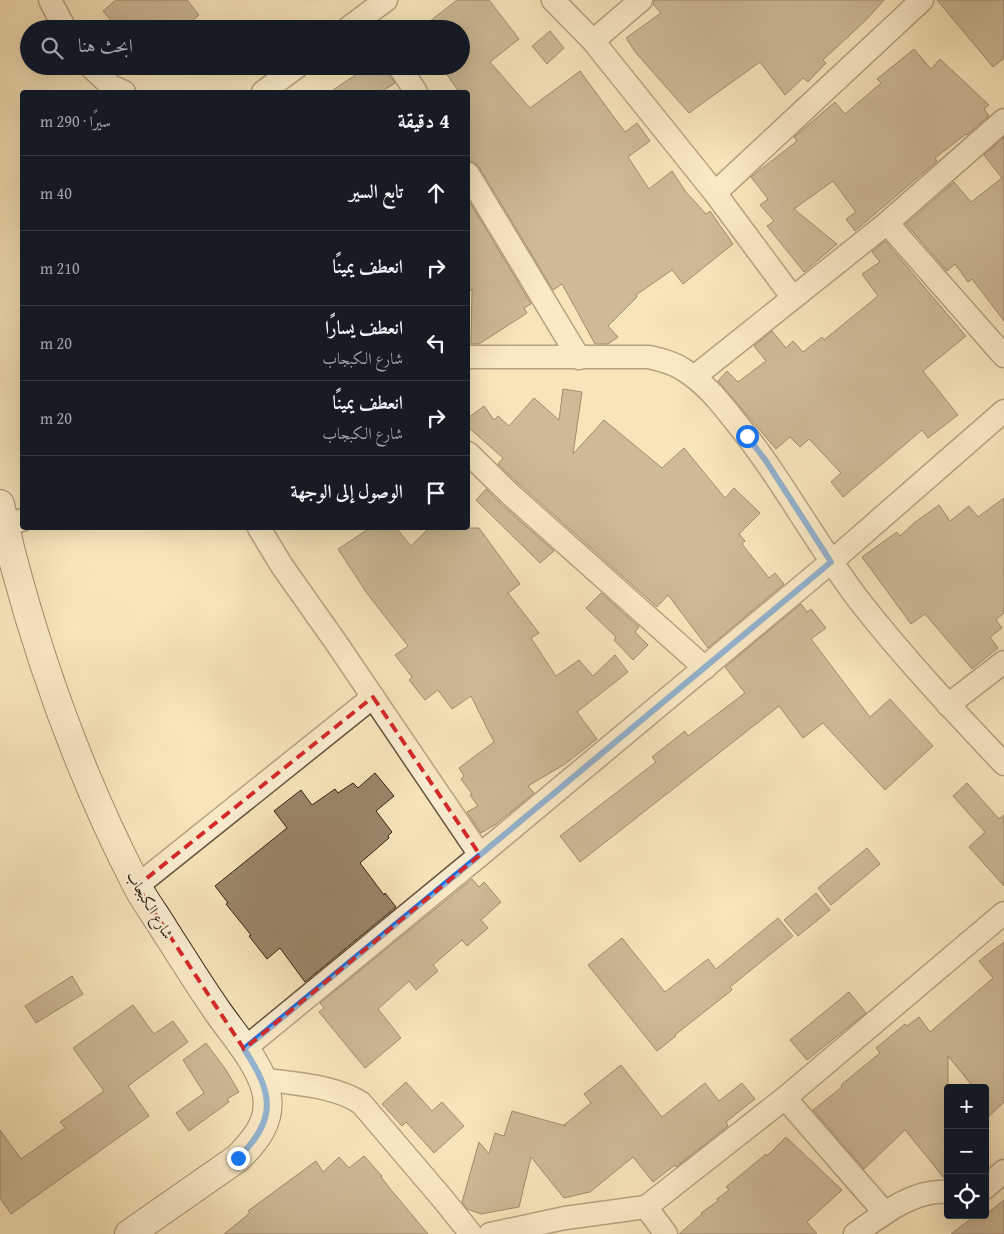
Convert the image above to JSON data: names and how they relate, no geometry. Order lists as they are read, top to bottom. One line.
{"streets":{"main road":["شارع الكبجاب"]},"page":{"search":"ابحث هنا","heading":["4 دقيقة","سيرًا · 290 m"],"list":[["تابع السير","40 m"],["انعطف يمينًا","210 m"],["انعطف يسارًا","شارع الكبجاب","20 m"],["انعطف يمينًا","شارع الكبجاب","20 m"],"الوصول إلى الوجهة"],"map_buttons":["+","−"]}}
